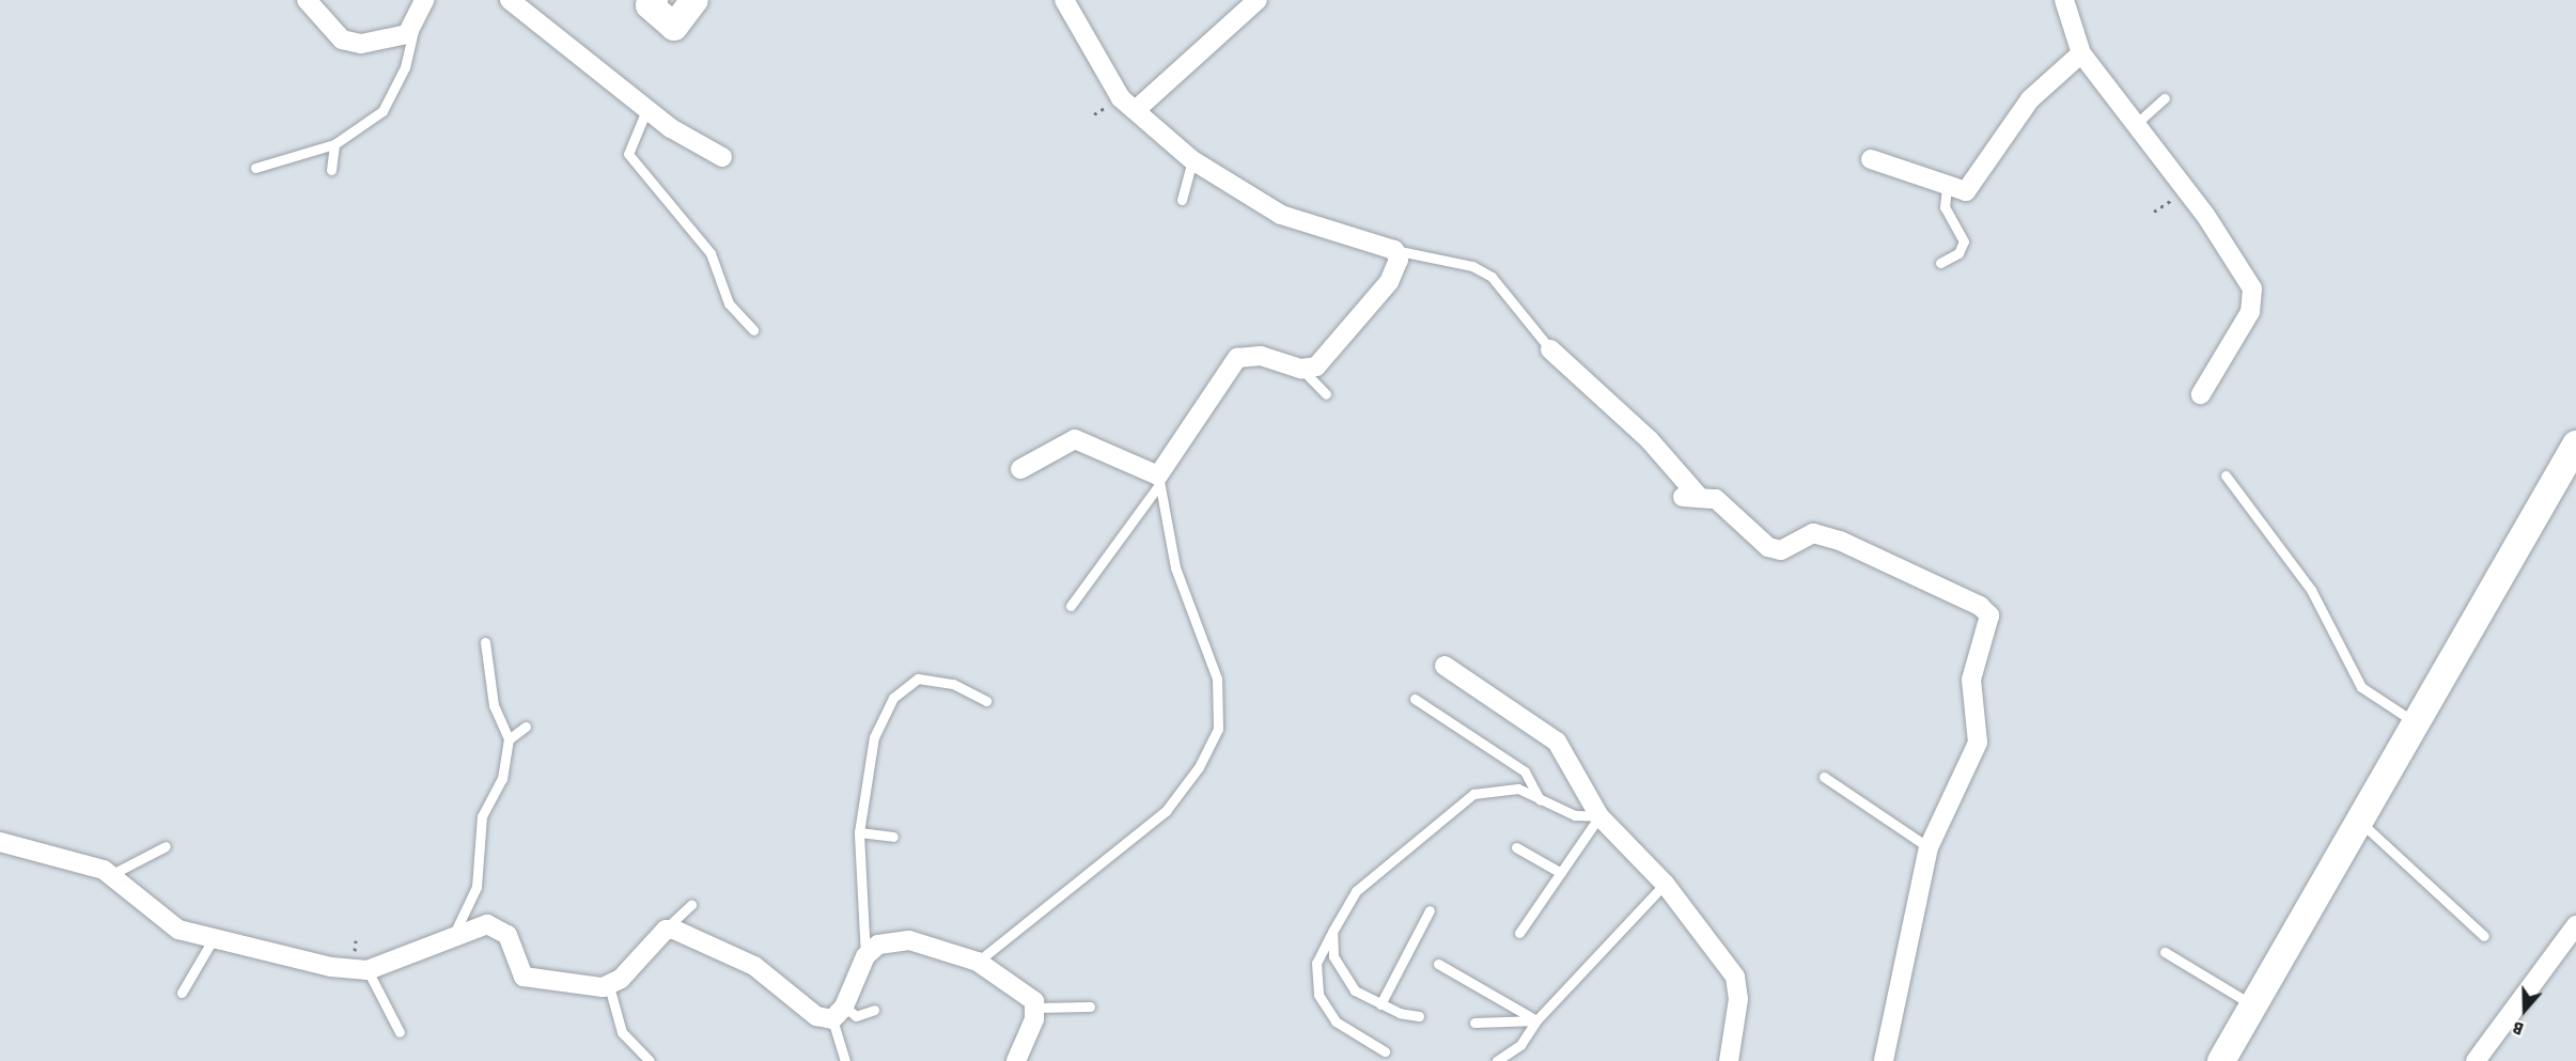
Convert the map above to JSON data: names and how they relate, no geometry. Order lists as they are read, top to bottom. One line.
{"north":"bottom"}
